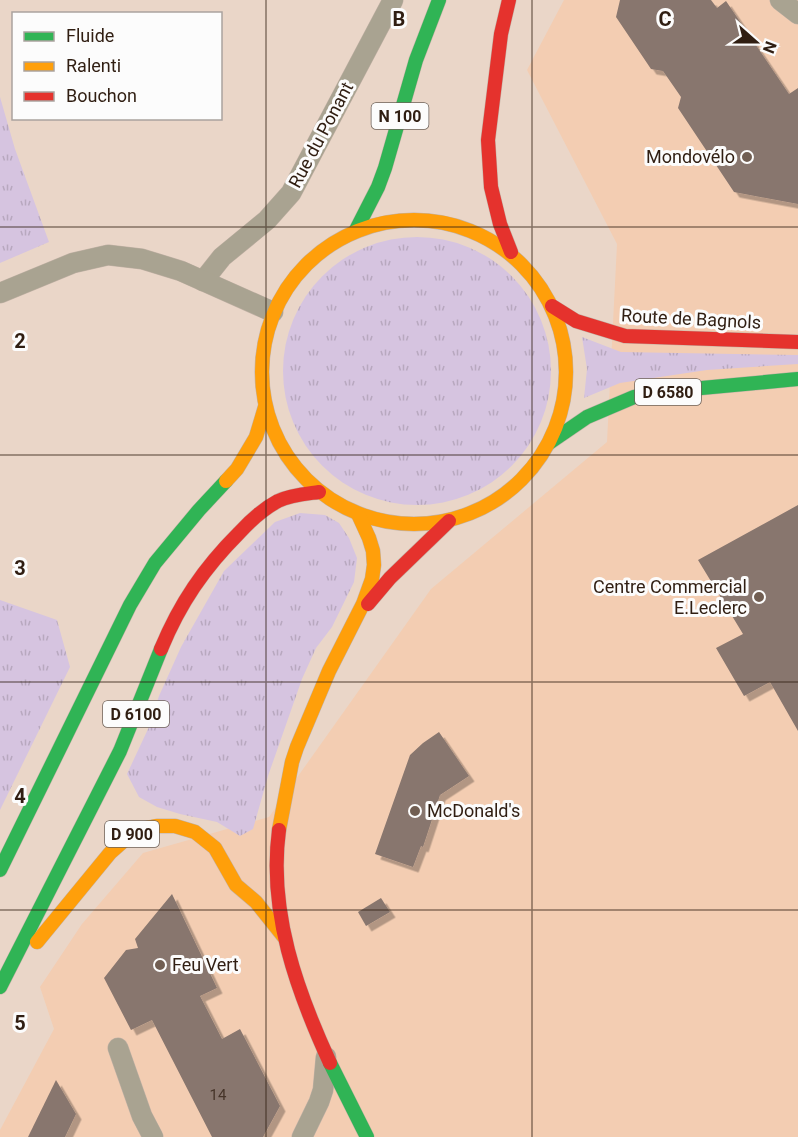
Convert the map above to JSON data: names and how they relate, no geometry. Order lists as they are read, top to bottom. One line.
{"streets":{"main road":["N 100","Route de Bagnols","D 6580","D 6100","D 900"],"street":["Rue du Ponant"]},"crossings":[["D 6100","D 900"]],"places":["Mondovélo","Centre Commercial E.Leclerc","McDonald's","Feu Vert"],"house_numbers":["14"],"legend":["Fluide","Ralenti","Bouchon"],"north":"right","grid":{"columns":["B","C"],"rows":["2","3","4","5"]}}
